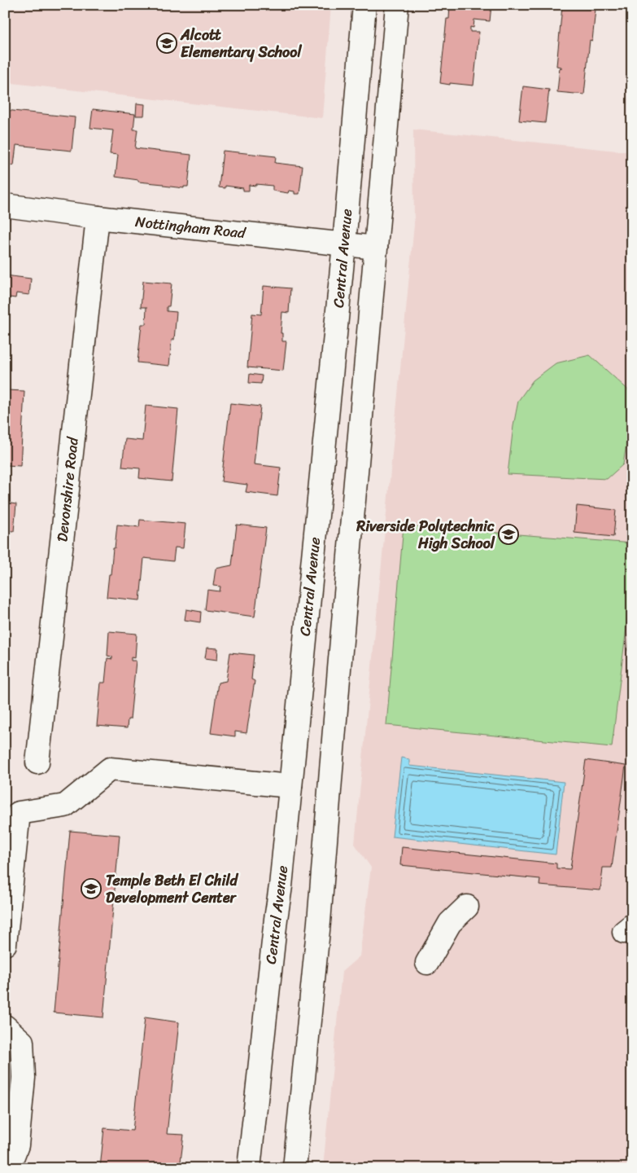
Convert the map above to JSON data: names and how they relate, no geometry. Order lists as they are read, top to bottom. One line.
{"streets":{"main road":["Nottingham Road","Central Avenue","Devonshire Road"]},"crossings":[["Nottingham Road","Central Avenue"],["Nottingham Road","Devonshire Road"]],"places":{"school or university":["Alcott Elementary School","Riverside Polytechnic High School","Temple Beth El Child Development Center"]}}
